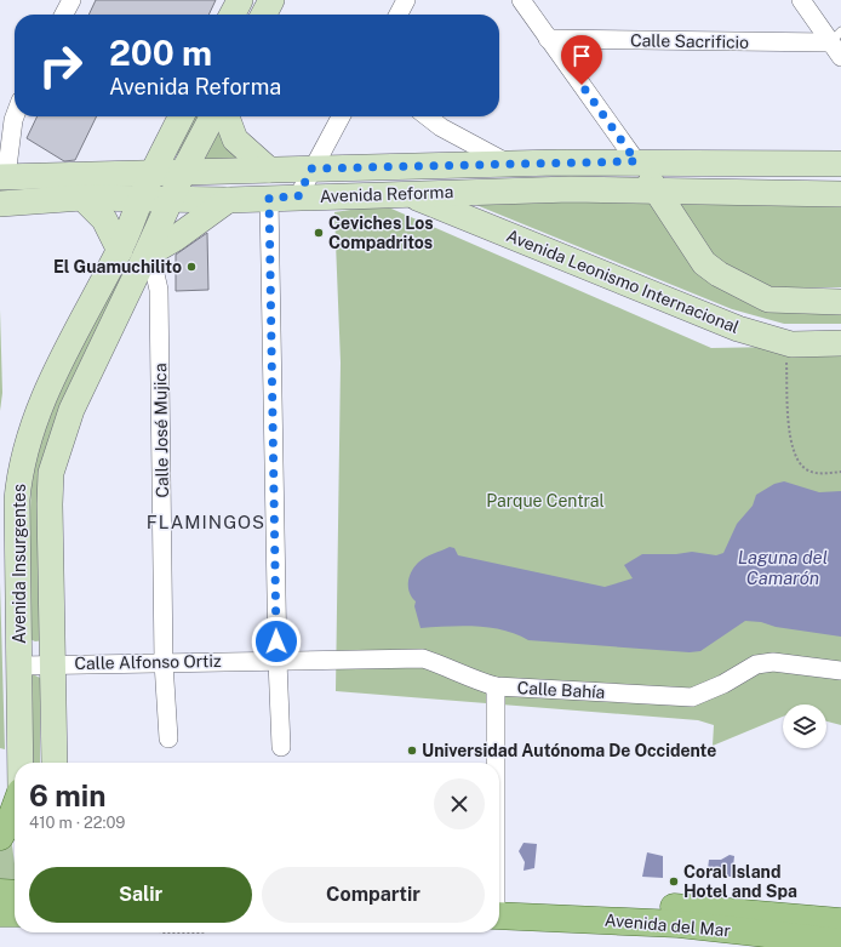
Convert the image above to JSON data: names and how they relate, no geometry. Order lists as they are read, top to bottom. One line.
{"streets":{"main road":["Avenida del Mar"],"street":["Calle Sacrificio","Avenida Reforma","Avenida Leonismo Internacional","Calle José Mujica","Avenida Insurgentes","Calle Alfonso Ortiz","Calle Bahía"]},"crossings":[["Avenida Reforma","Avenida Leonismo Internacional"],["Avenida Reforma","Avenida Insurgentes"],["Calle José Mujica","Avenida Insurgentes"],["Calle José Mujica","Calle Alfonso Ortiz"],["Avenida Insurgentes","Calle Alfonso Ortiz"],["Calle Alfonso Ortiz","Calle Bahía"]],"districts":["FLAMINGOS"],"water":["Laguna del Camarón"],"parks":["Parque Central"],"places":["Ceviches Los Compadritos","El Guamuchilito","Universidad Autónoma De Occidente","Coral Island Hotel and Spa"],"page":{"turn":["200 m","Avenida Reforma"],"heading":["6 min","410 m · 22:09"],"buttons":["Salir","Compartir"]}}
